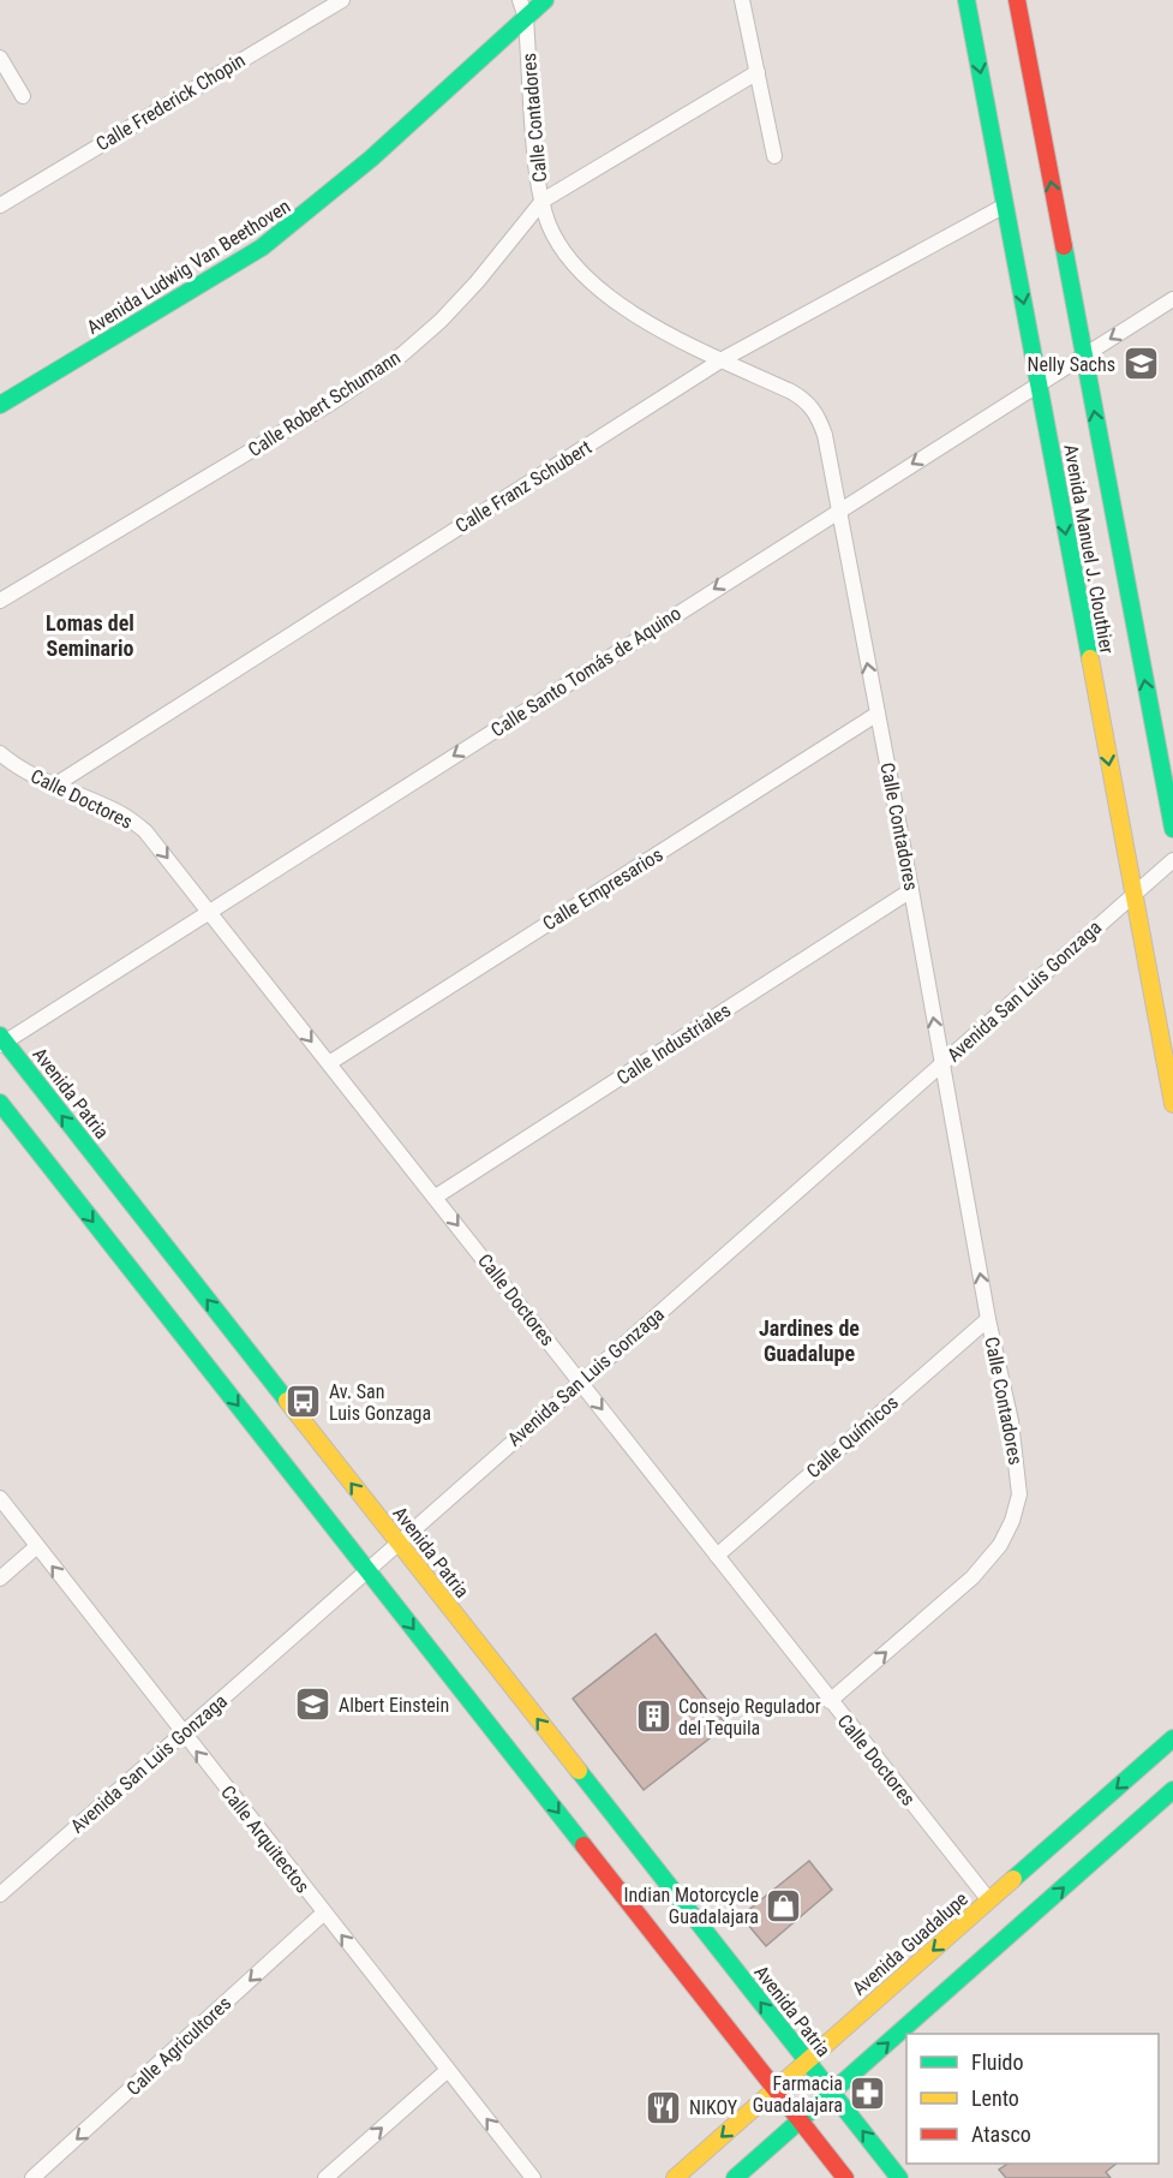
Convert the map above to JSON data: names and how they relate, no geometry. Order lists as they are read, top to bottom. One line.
{"streets":{"main road":["Avenida Ludwig Van Beethoven","Avenida Manuel J. Clouthier","Avenida Patria","Avenida Guadalupe"],"street":["Calle Frederick Chopin","Calle Contadores","Calle Robert Schumann","Calle Franz Schubert","Calle Santo Tomás de Aquino","Calle Doctores","Calle Empresarios","Avenida San Luis Gonzaga","Calle Industriales","Calle Químicos","Calle Arquitectos","Calle Agricultores"]},"crossings":[["Calle Contadores","Avenida Ludwig Van Beethoven"],["Calle Contadores","Calle Robert Schumann"],["Calle Contadores","Calle Franz Schubert"],["Calle Contadores","Calle Santo Tomás de Aquino"],["Calle Contadores","Calle Doctores"],["Calle Contadores","Calle Empresarios"],["Calle Contadores","Avenida San Luis Gonzaga"],["Calle Contadores","Calle Industriales"],["Calle Contadores","Calle Químicos"],["Calle Franz Schubert","Avenida Manuel J. Clouthier"],["Calle Franz Schubert","Calle Doctores"],["Avenida Manuel J. Clouthier","Calle Santo Tomás de Aquino"],["Avenida Manuel J. Clouthier","Avenida San Luis Gonzaga"],["Calle Santo Tomás de Aquino","Calle Doctores"],["Calle Santo Tomás de Aquino","Avenida Patria"],["Calle Doctores","Calle Empresarios"],["Calle Doctores","Avenida San Luis Gonzaga"],["Calle Doctores","Calle Industriales"],["Calle Doctores","Calle Químicos"],["Calle Doctores","Avenida Guadalupe"],["Avenida San Luis Gonzaga","Avenida Patria"],["Avenida San Luis Gonzaga","Calle Arquitectos"],["Avenida Patria","Avenida Guadalupe"],["Calle Arquitectos","Calle Agricultores"]],"one_way":["Calle Contadores","Calle Santo Tomás de Aquino","Calle Doctores","Calle Arquitectos","Calle Agricultores"],"districts":["Lomas del Seminario","Jardines de Guadalupe"],"places":{"school or university":["Nelly Sachs","Albert Einstein"],"bus stop":["Av. San Luis Gonzaga"],"building":["Consejo Regulador del Tequila"],"shop":["Indian Motorcycle Guadalajara"],"pharmacy":["Farmacia Guadalajara"],"restaurant":["NIKOY"]},"legend":["Fluido","Lento","Atasco"]}
